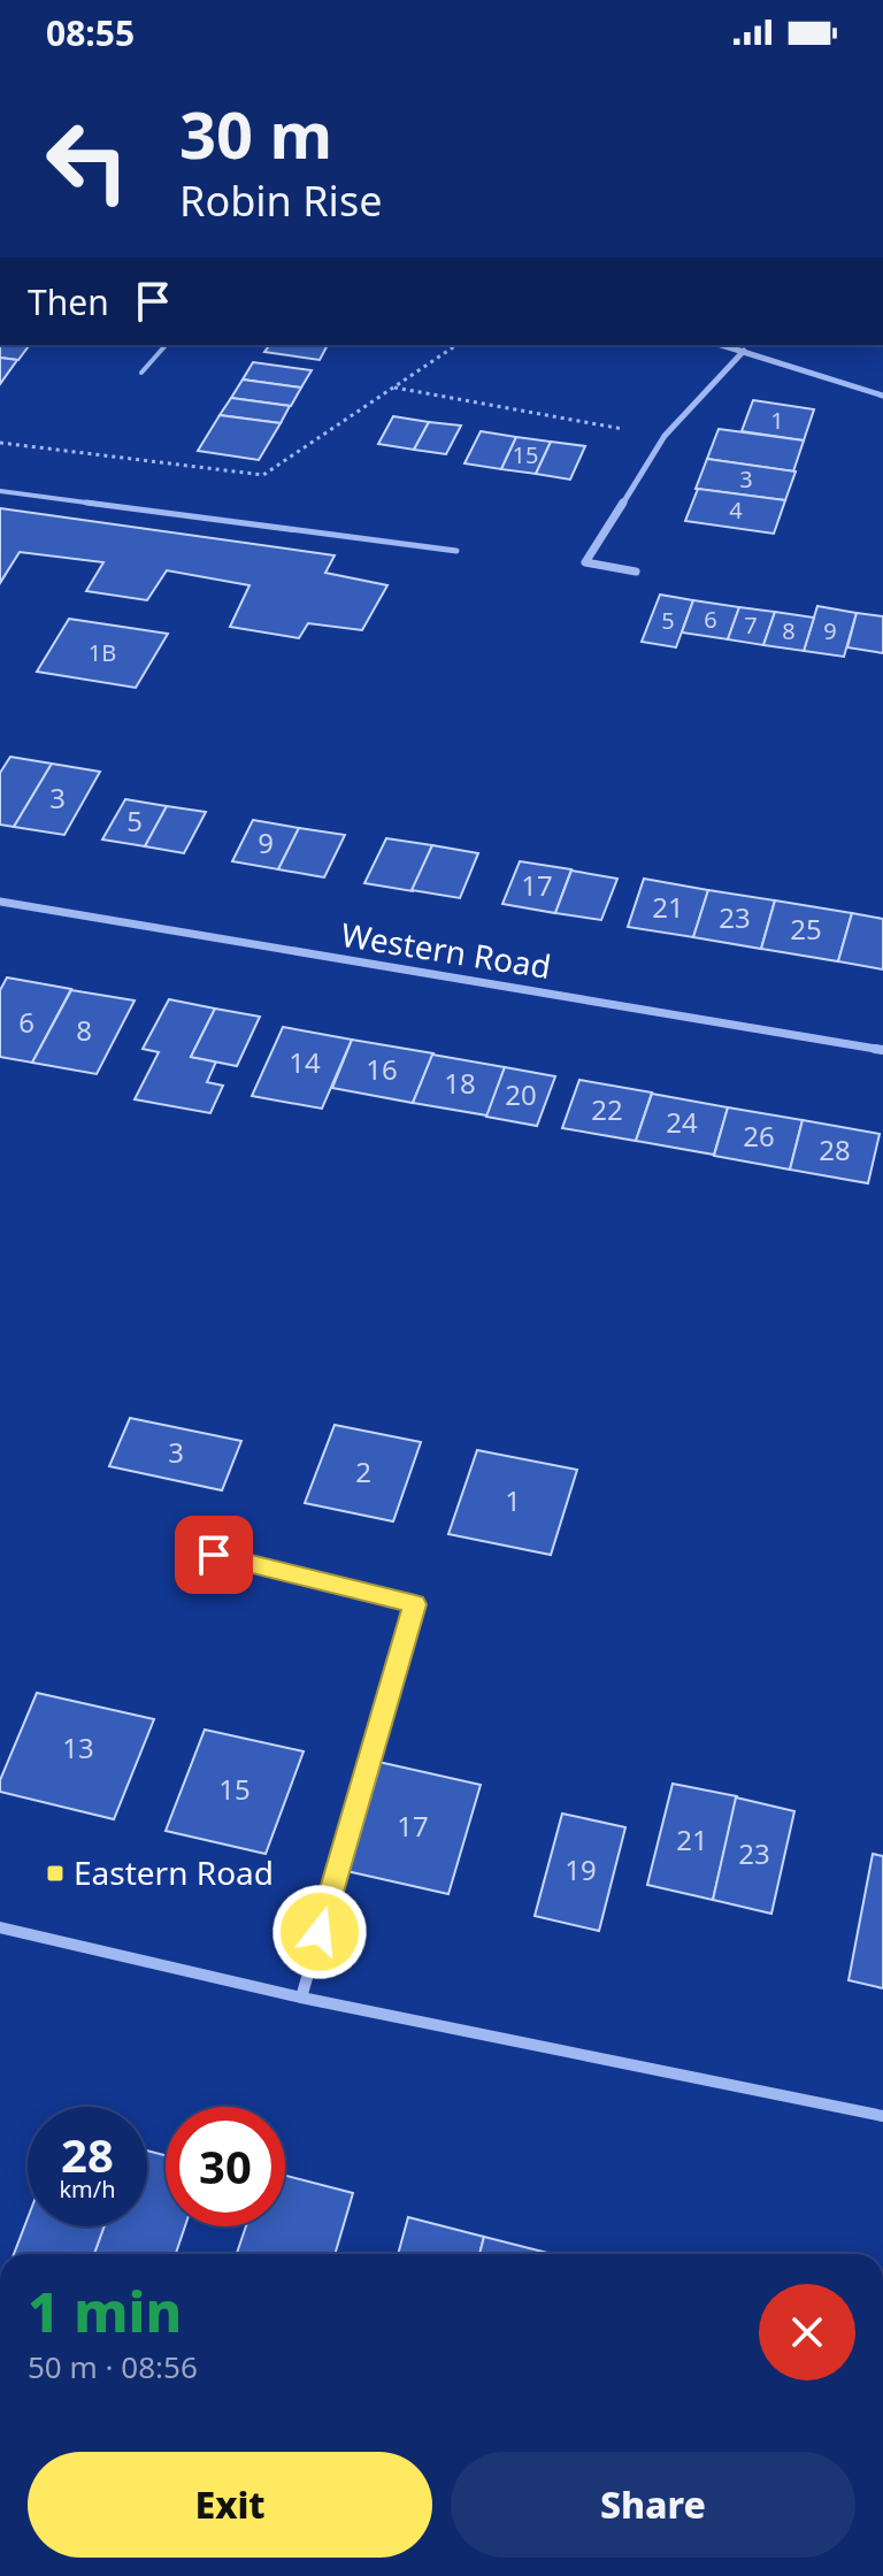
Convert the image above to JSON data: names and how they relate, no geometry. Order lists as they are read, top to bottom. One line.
{"streets":{"street":["Western Road"]},"places":{"transit":["Eastern Road"]},"house_numbers":["1","15","3","4","6","5","7","8","9","1B","3","5","9","17","21","23","25","6","8","14","16","18","20","22","24","26","28","3","2","1","13","15","17","21","23","19"],"page":{"status":"08:55","turn":["30 m","Robin Rise"],"then":"Then","speed":"28 km/h","limit":"30","heading":["1 min","50 m · 08:56"],"buttons":["Exit","Share"]}}
